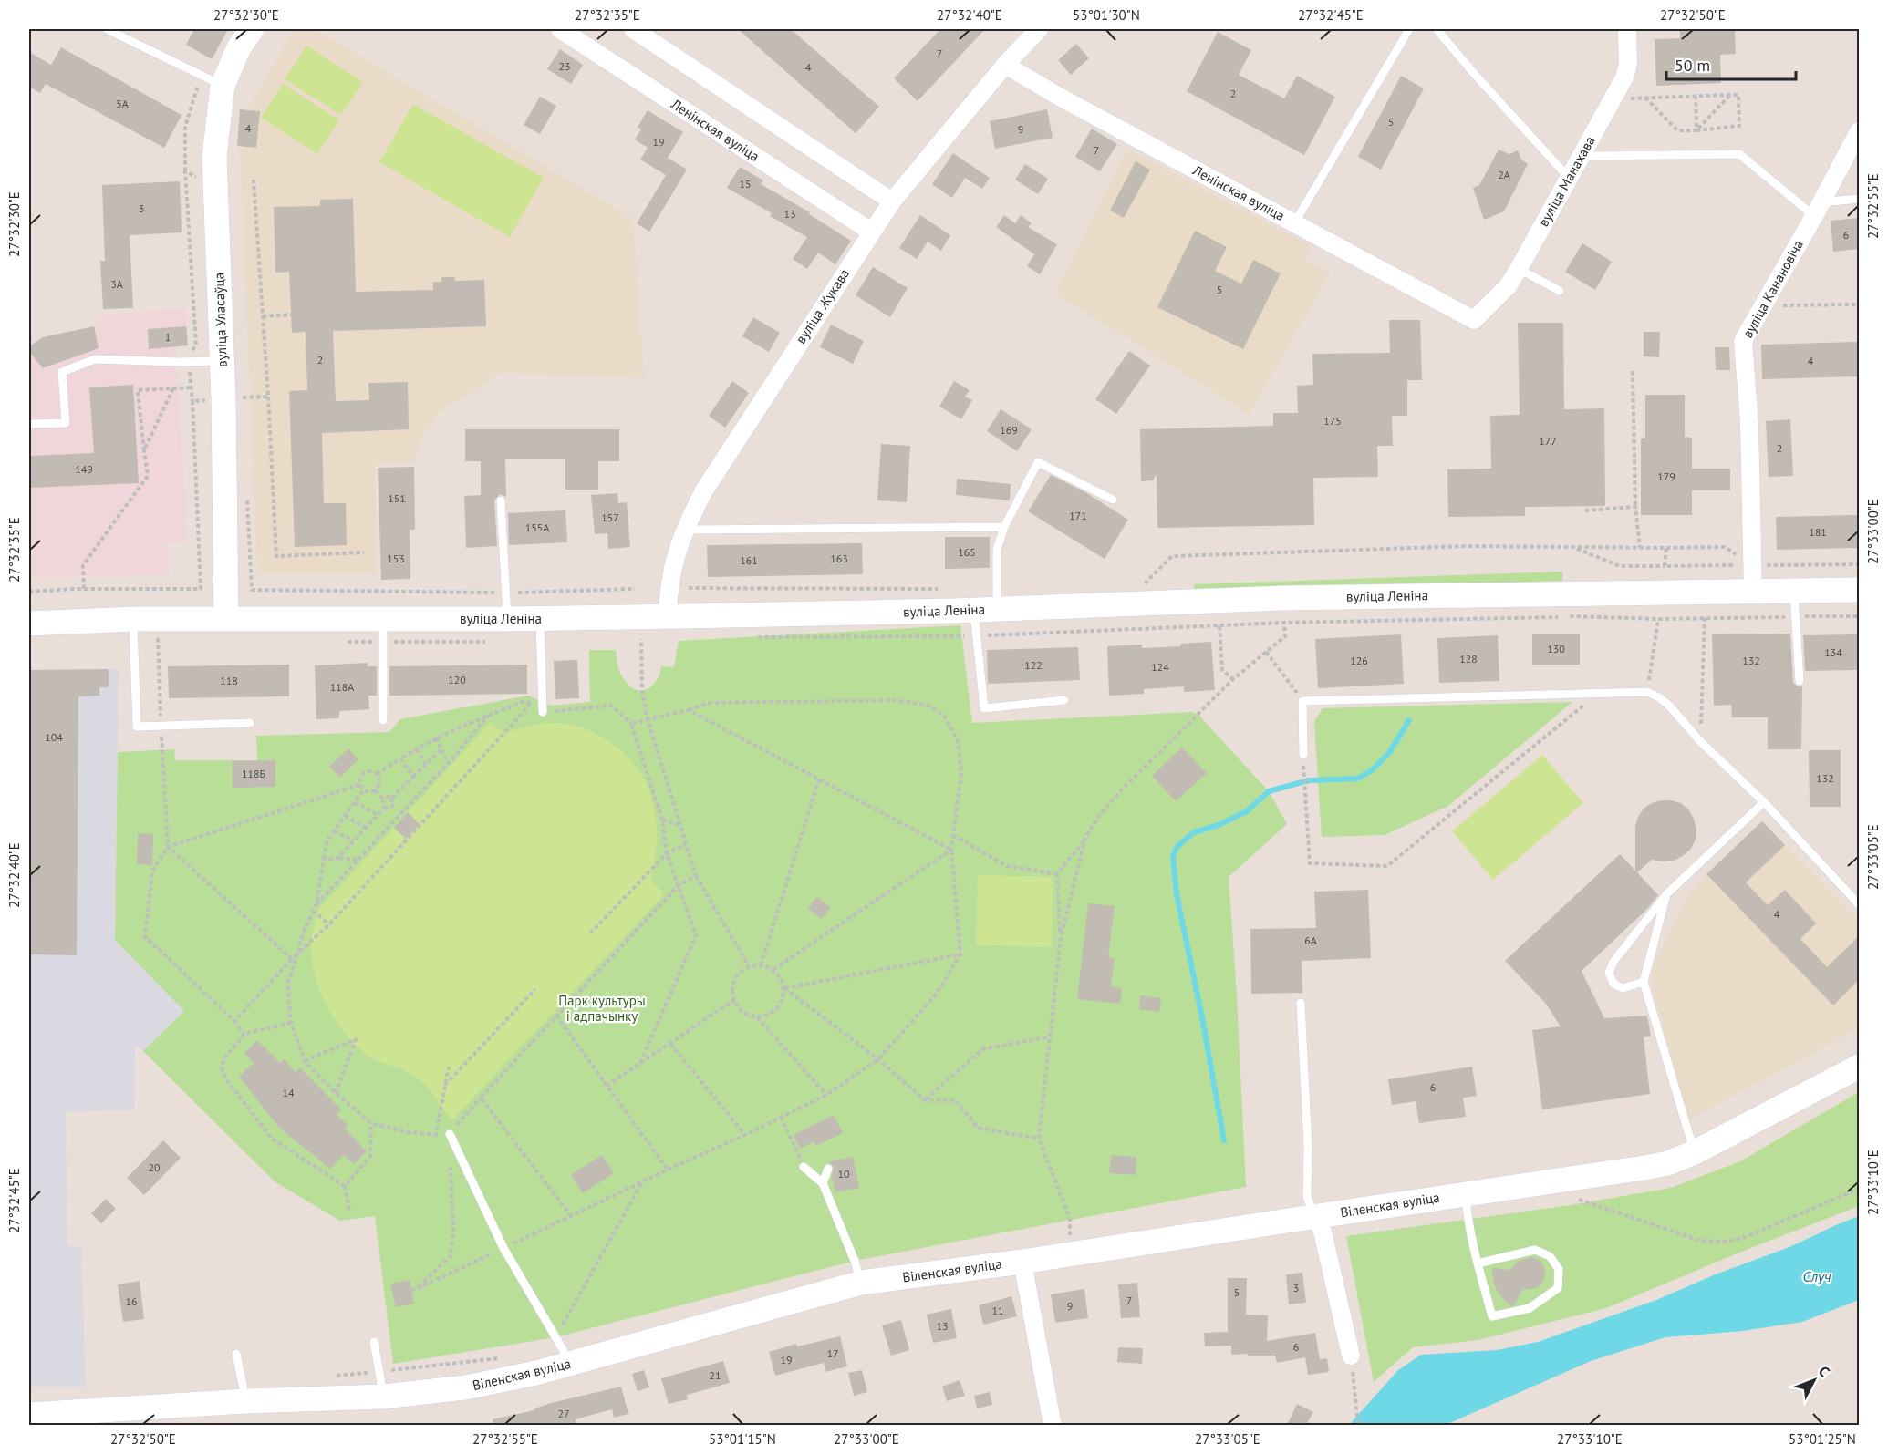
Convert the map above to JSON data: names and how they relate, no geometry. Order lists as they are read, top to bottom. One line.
{"streets":{"main road":["вуліца Уласаўца","вуліца Леніна","Віленская вуліца"],"street":["Ленінская вуліца","вуліца Манахава","вуліца Канановіча","вуліца Жукава"]},"crossings":[["Ленінская вуліца","вуліца Манахава"],["Ленінская вуліца","вуліца Жукава"],["вуліца Канановіча","вуліца Леніна"],["вуліца Жукава","вуліца Леніна"],["вуліца Уласаўца","вуліца Леніна"]],"water":["Случ"],"parks":["Парк культуры і адпачынку"],"house_numbers":["7","23","4","2","5А","5","4","9","19","7","2А","15","3","13","6","3А","5","1","2","4","175","169","177","2","149","179","151","171","157","155А","181","165","153","163","161","130","134","128","126","132","122","124","120","118","118А","104","118Б","132","4","6А","6","14","20","10","3","5","7","16","9","11","13","6","17","19","21","27"],"scale_bar":"50 m","north":"top right","coordinates":["27°32'30\"E","27°32'35\"E","27°32'40\"E","53°01'30\"N","27°32'45\"E","27°32'50\"E","27°32'55\"E","27°33'00\"E","27°33'05\"E","27°33'10\"E","53°01'15\"N","53°01'25\"N"]}
